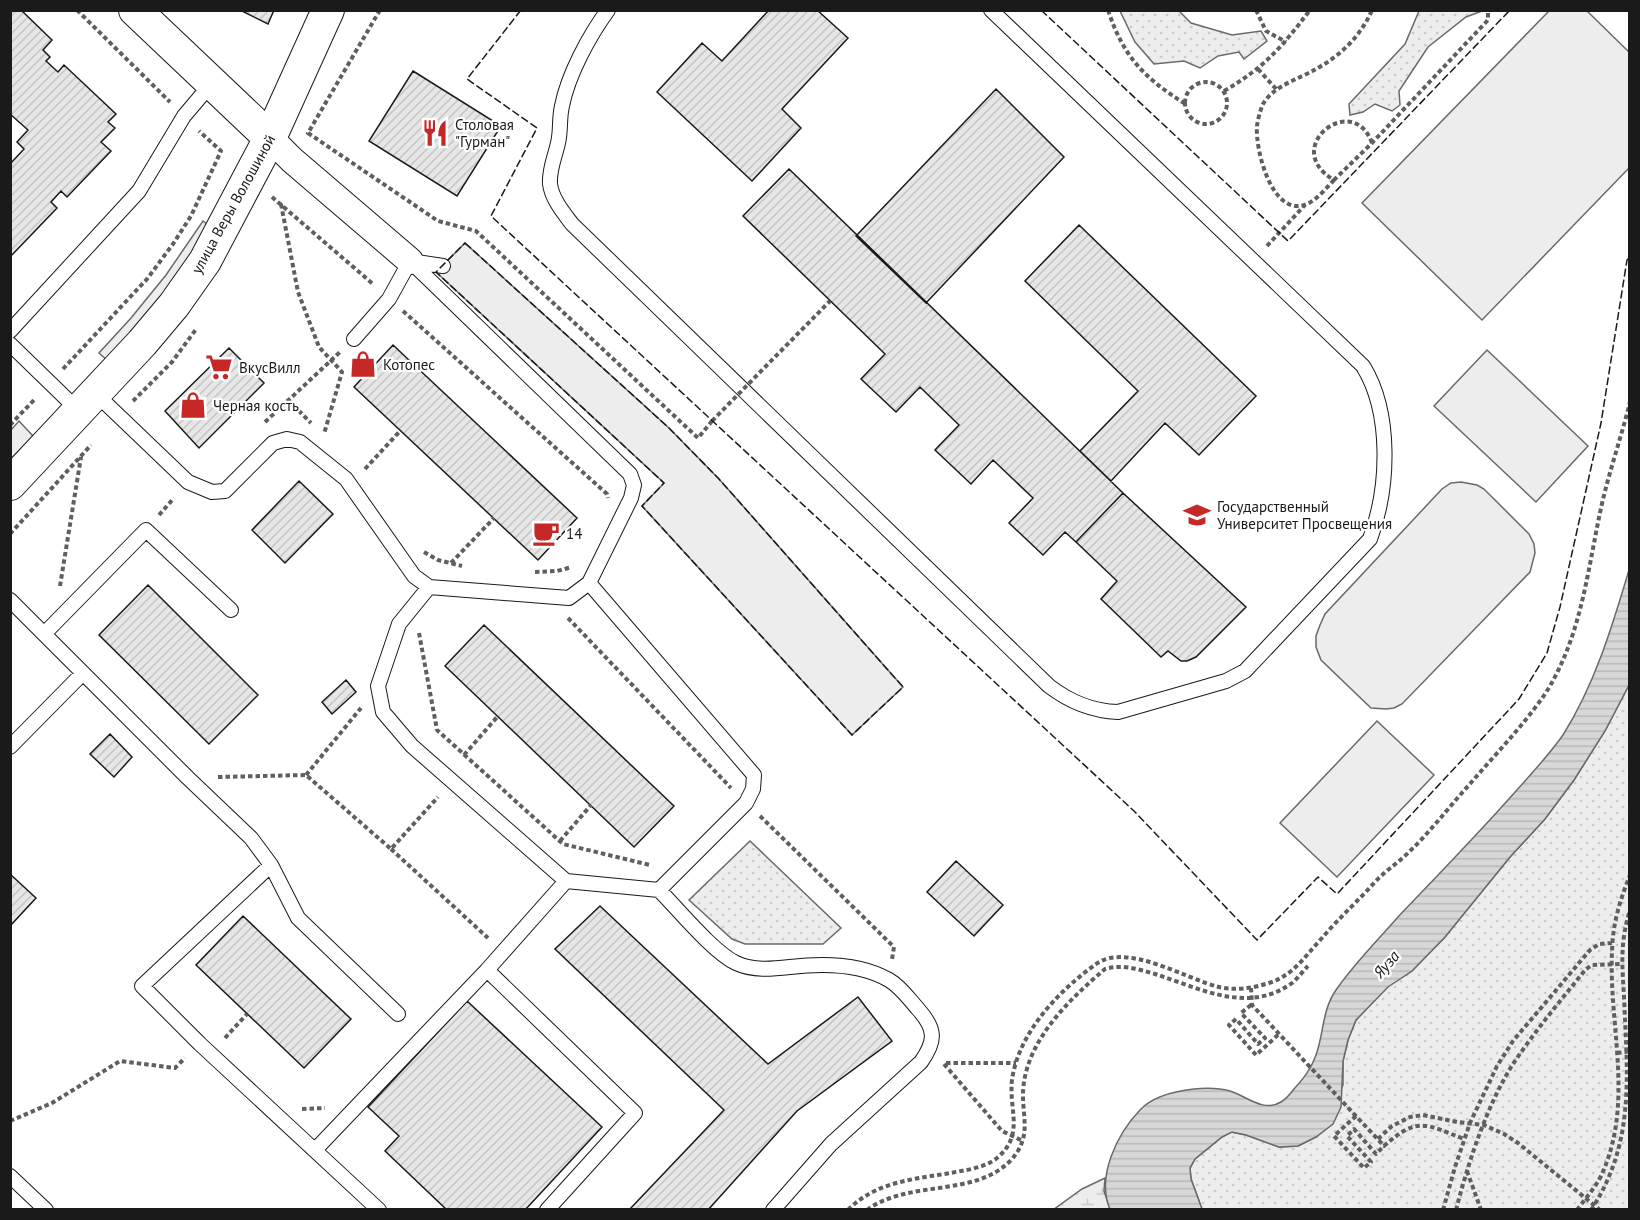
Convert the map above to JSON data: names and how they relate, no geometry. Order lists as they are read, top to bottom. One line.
{"streets":{"street":["улица Веры Волошиной"]},"water":["Яуза"],"places":{"restaurant":["Столовая \"Гурман\""],"shop":["Котопес","Черная кость"],"supermarket":["ВкусВилл"],"school or university":["Государственный Университет Просвещения"],"cafe":["14"]}}
